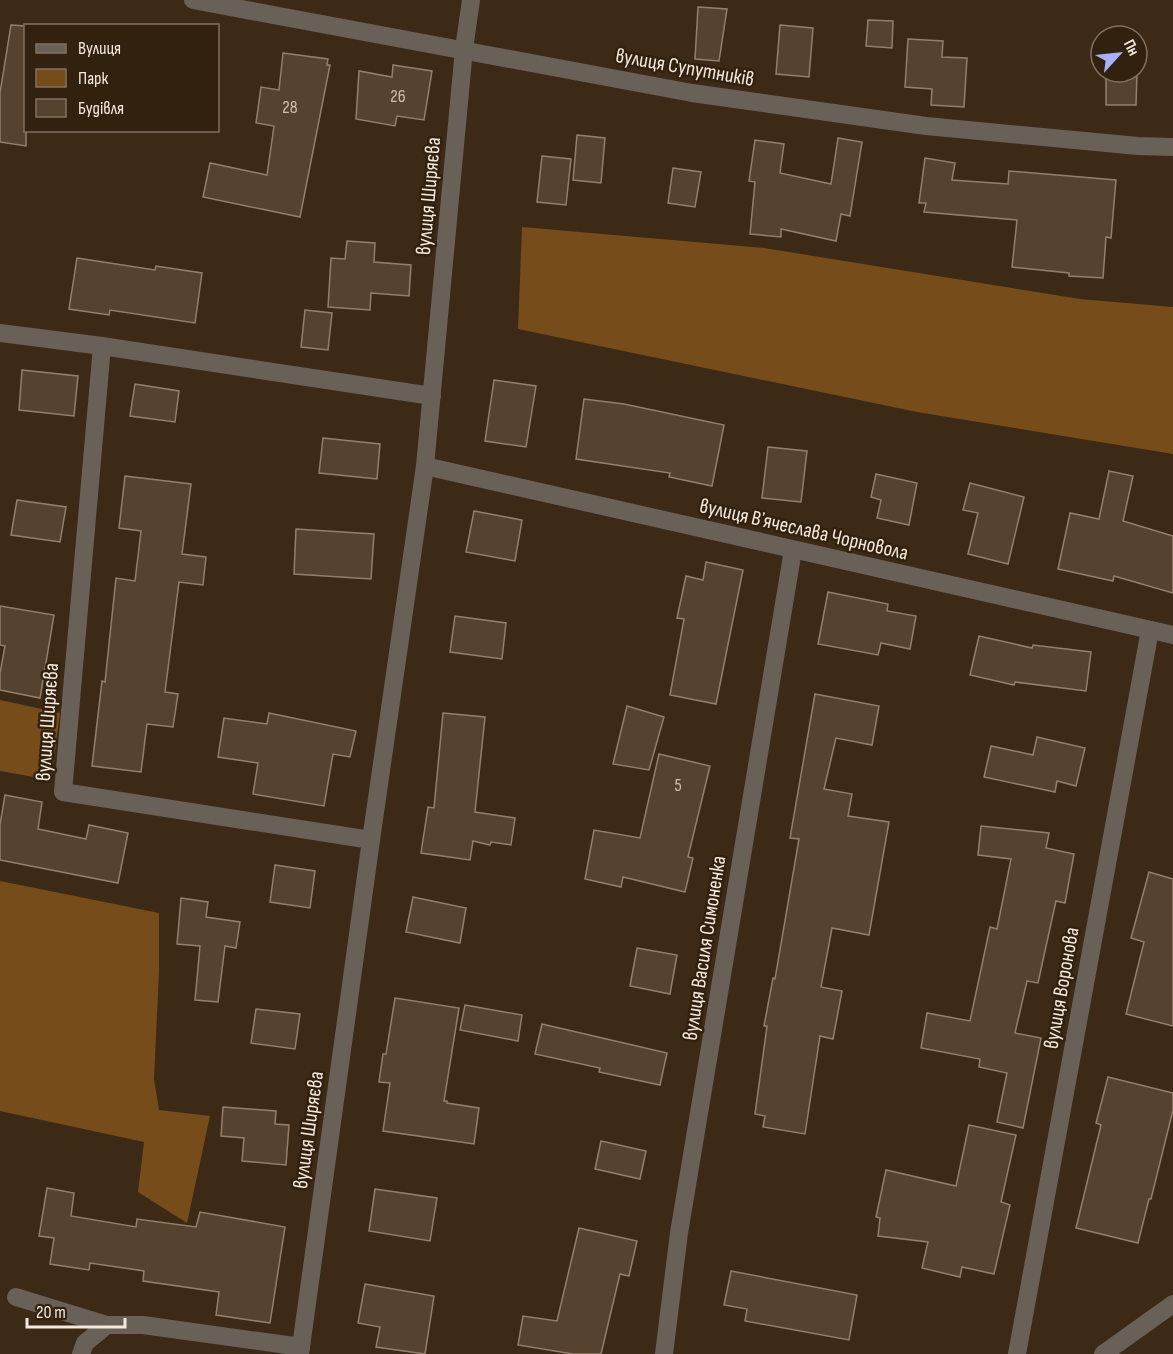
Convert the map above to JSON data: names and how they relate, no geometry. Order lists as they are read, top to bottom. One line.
{"streets":{"street":["вулиця Супутників","вулиця Ширяєва","вулиця Вʼячеслава Чорновола","вулиця Василя Симоненка","вулиця Воронова"]},"crossings":[["вулиця Супутників","вулиця Ширяєва"],["вулиця Ширяєва","вулиця Вʼячеслава Чорновола"],["вулиця Вʼячеслава Чорновола","вулиця Василя Симоненка"],["вулиця Вʼячеслава Чорновола","вулиця Воронова"]],"house_numbers":["26","28","5"],"legend":["Вулиця","Парк","Будівля"],"scale_bar":"20 m","north":"top right"}
